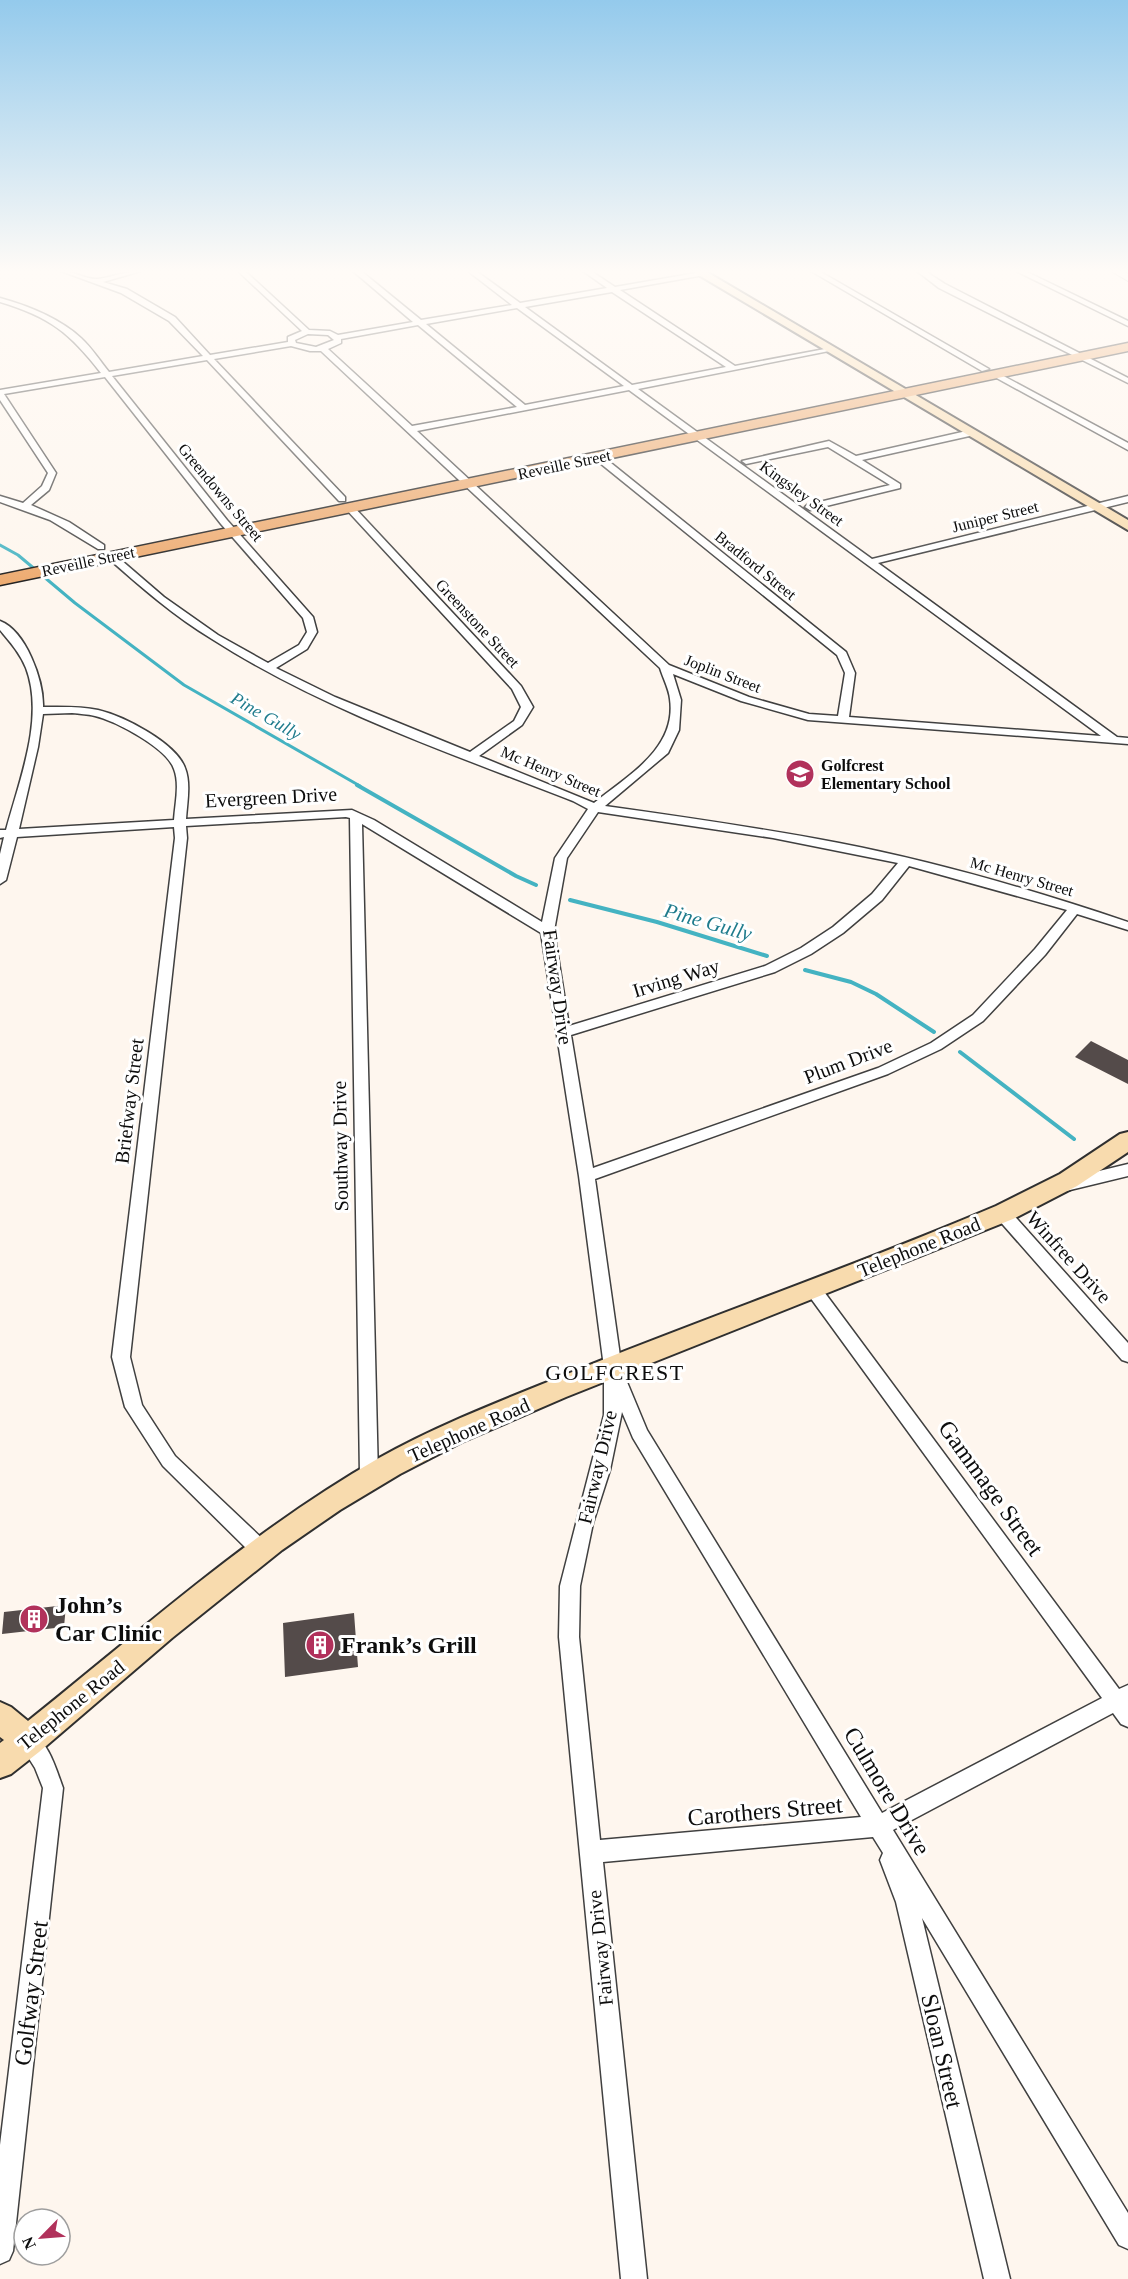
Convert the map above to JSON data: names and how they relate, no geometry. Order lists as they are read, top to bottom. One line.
{"streets":{"main road":["Reveille Street","Telephone Road"],"street":["Greendowns Street","Kingsley Street","Juniper Street","Bradford Street","Greenstone Street","Joplin Street","Mc Henry Street","Evergreen Drive","Irving Way","Fairway Drive","Plum Drive","Briefway Street","Southway Drive","Winfree Drive","Gammage Street","Culmore Drive","Carothers Street","Golfway Street","Sloan Street"]},"crossings":[["Reveille Street","Greendowns Street"],["Reveille Street","Kingsley Street"],["Reveille Street","Bradford Street"],["Reveille Street","Greenstone Street"],["Reveille Street","Joplin Street"],["Reveille Street","Mc Henry Street"],["Greendowns Street","Mc Henry Street"],["Kingsley Street","Juniper Street"],["Kingsley Street","Joplin Street"],["Bradford Street","Joplin Street"],["Greenstone Street","Mc Henry Street"],["Joplin Street","Fairway Drive"],["Mc Henry Street","Irving Way"],["Mc Henry Street","Fairway Drive"],["Mc Henry Street","Plum Drive"],["Evergreen Drive","Fairway Drive"],["Evergreen Drive","Briefway Street"],["Evergreen Drive","Southway Drive"],["Irving Way","Fairway Drive"],["Fairway Drive","Plum Drive"],["Fairway Drive","Telephone Road"],["Fairway Drive","Culmore Drive"],["Fairway Drive","Carothers Street"],["Briefway Street","Telephone Road"],["Southway Drive","Telephone Road"],["Telephone Road","Winfree Drive"],["Telephone Road","Gammage Street"],["Telephone Road","Culmore Drive"],["Telephone Road","Golfway Street"],["Gammage Street","Carothers Street"],["Culmore Drive","Carothers Street"],["Culmore Drive","Sloan Street"],["Carothers Street","Sloan Street"]],"districts":["GOLFCREST"],"water":["Pine Gully"],"places":{"school or university":["Golfcrest Elementary School"],"building":["John’s Car Clinic","Frank’s Grill"]},"north":"bottom left"}
